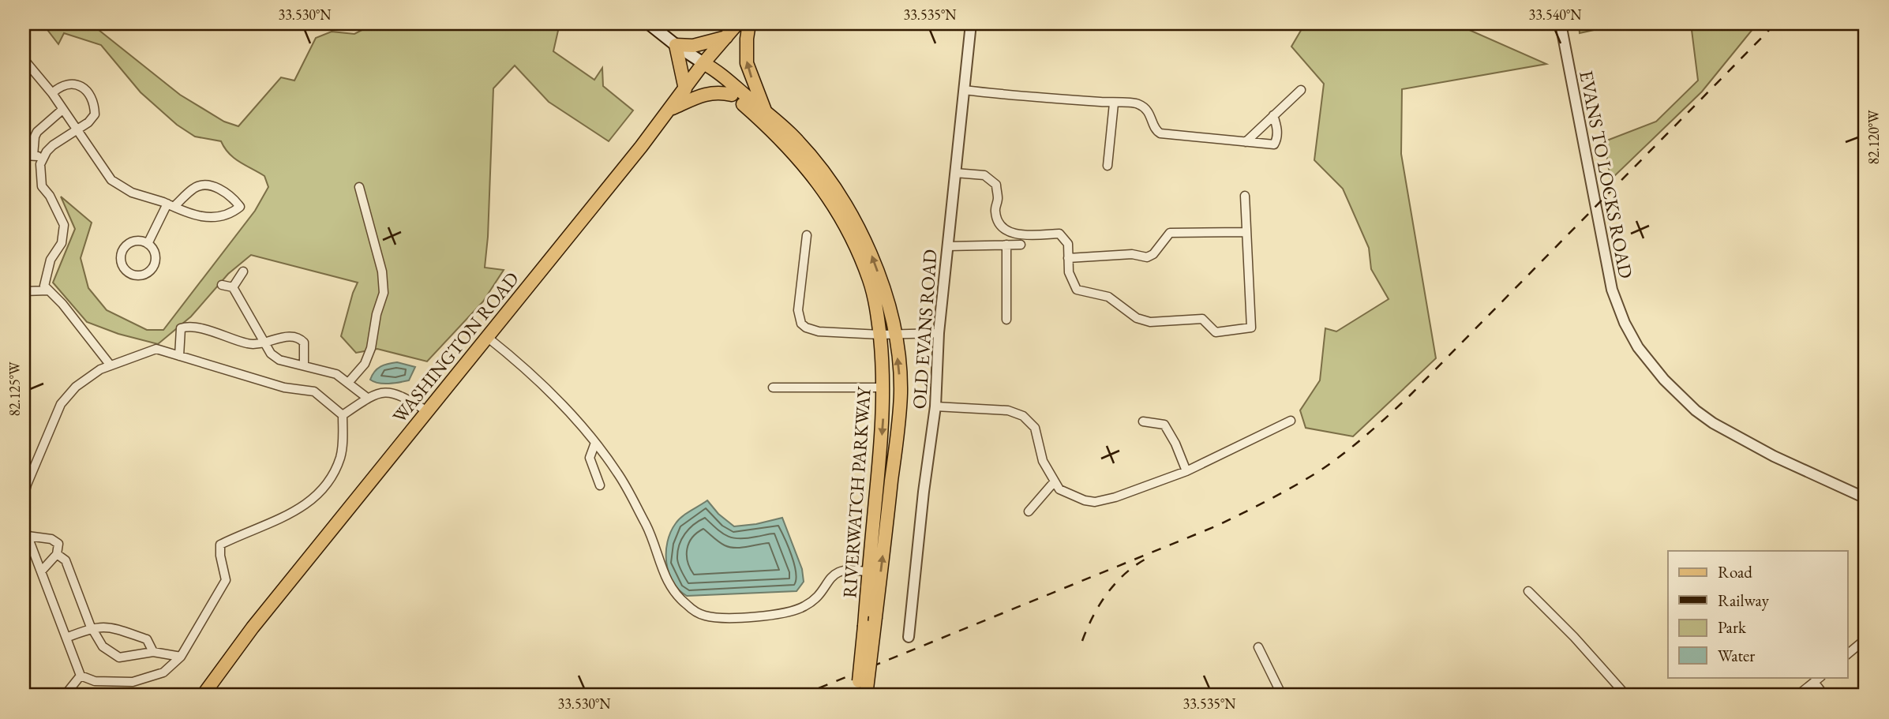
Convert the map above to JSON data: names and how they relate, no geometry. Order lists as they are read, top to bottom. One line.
{"streets":{"main road":["WASHINGTON ROAD","RIVERWATCH PARKWAY"],"street":["EVANS TO LOCKS ROAD","OLD EVANS ROAD"]},"crossings":[["WASHINGTON ROAD","RIVERWATCH PARKWAY"]],"legend":["Road","Railway","Park","Water"],"coordinates":["33.530°N","33.535°N","33.540°N","82.120°W","82.125°W"]}
